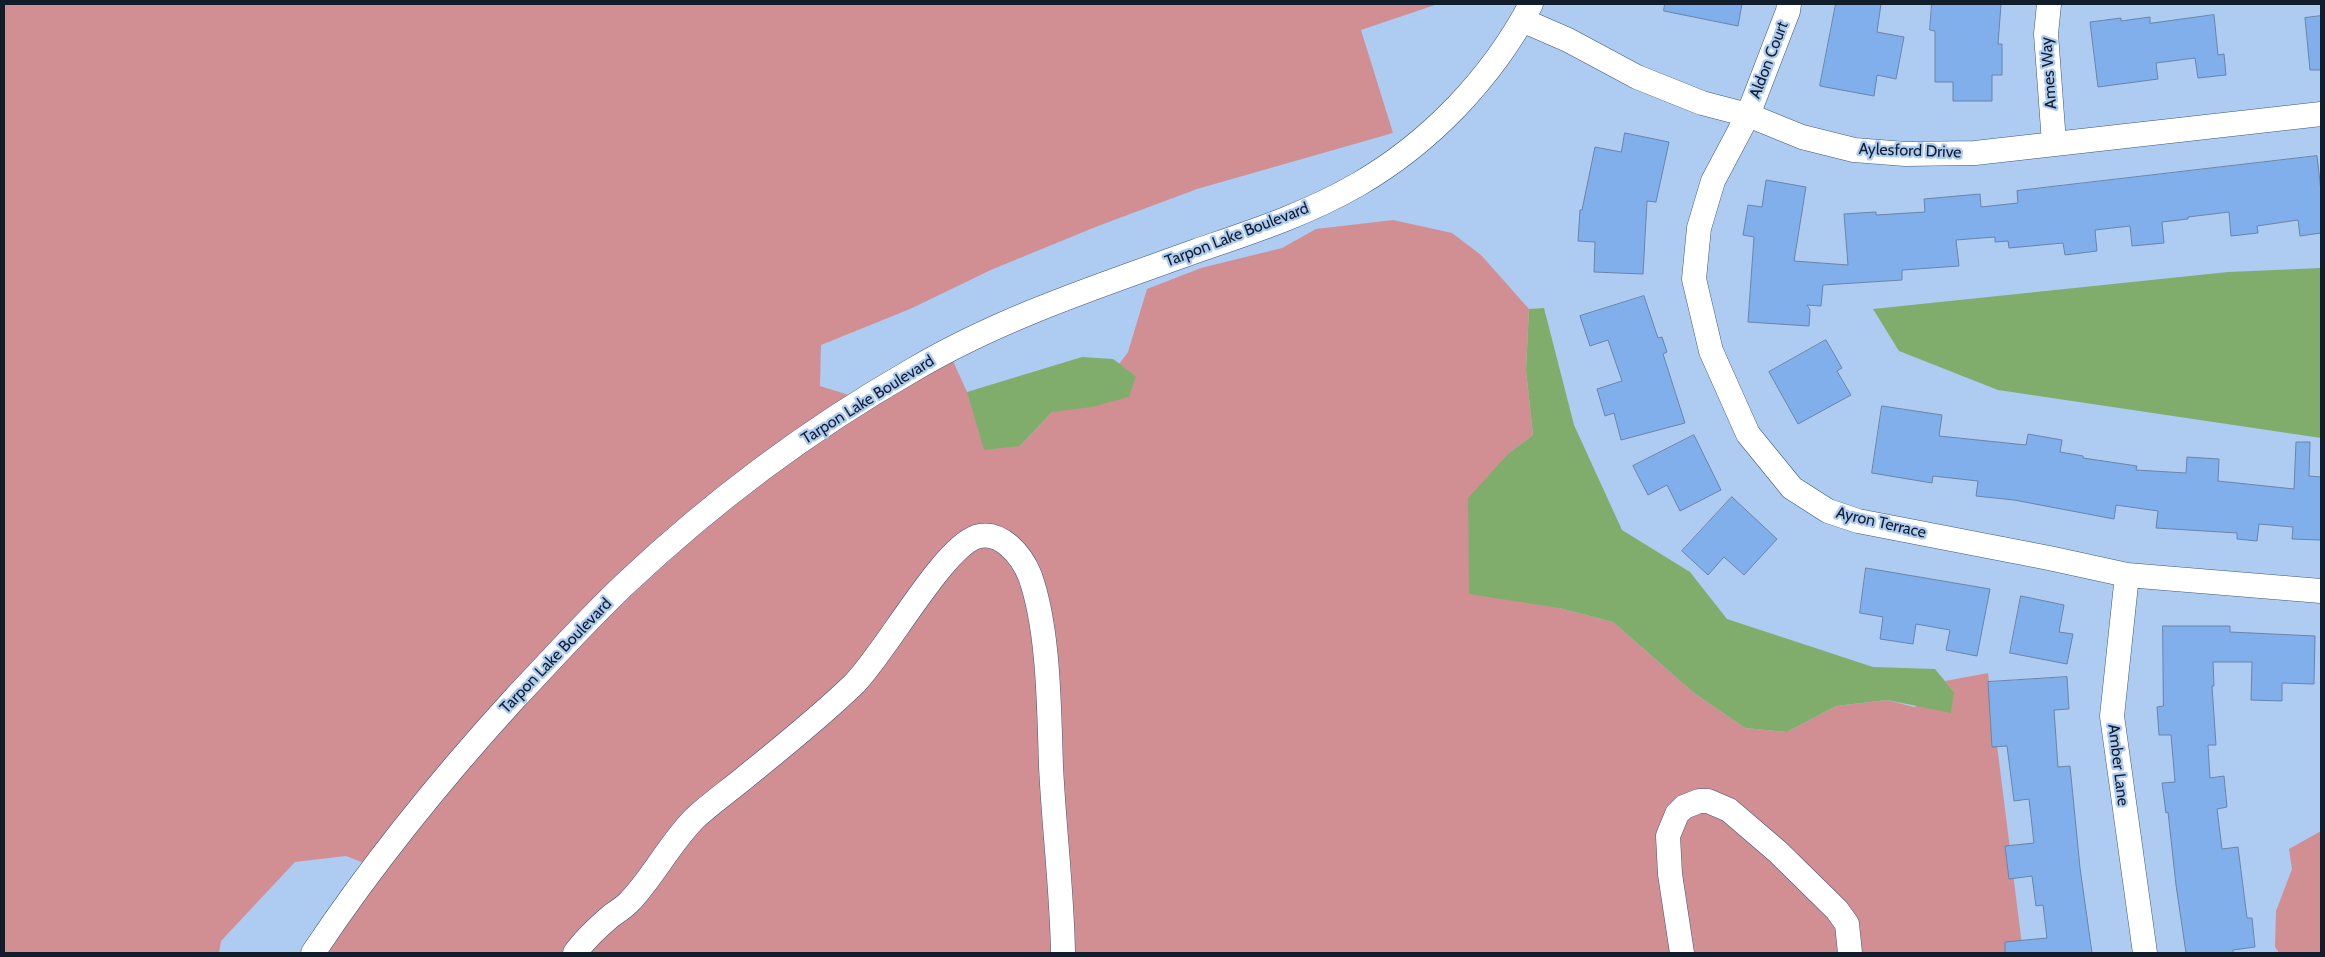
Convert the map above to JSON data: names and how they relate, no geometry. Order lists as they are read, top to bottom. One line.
{"streets":{"street":["Aldon Court","Ames Way","Aylesford Drive","Tarpon Lake Boulevard","Ayron Terrace","Amber Lane"]},"crossings":[["Aldon Court","Aylesford Drive"],["Aldon Court","Ayron Terrace"],["Ames Way","Aylesford Drive"],["Aylesford Drive","Tarpon Lake Boulevard"],["Aylesford Drive","Ayron Terrace"],["Ayron Terrace","Amber Lane"]]}
